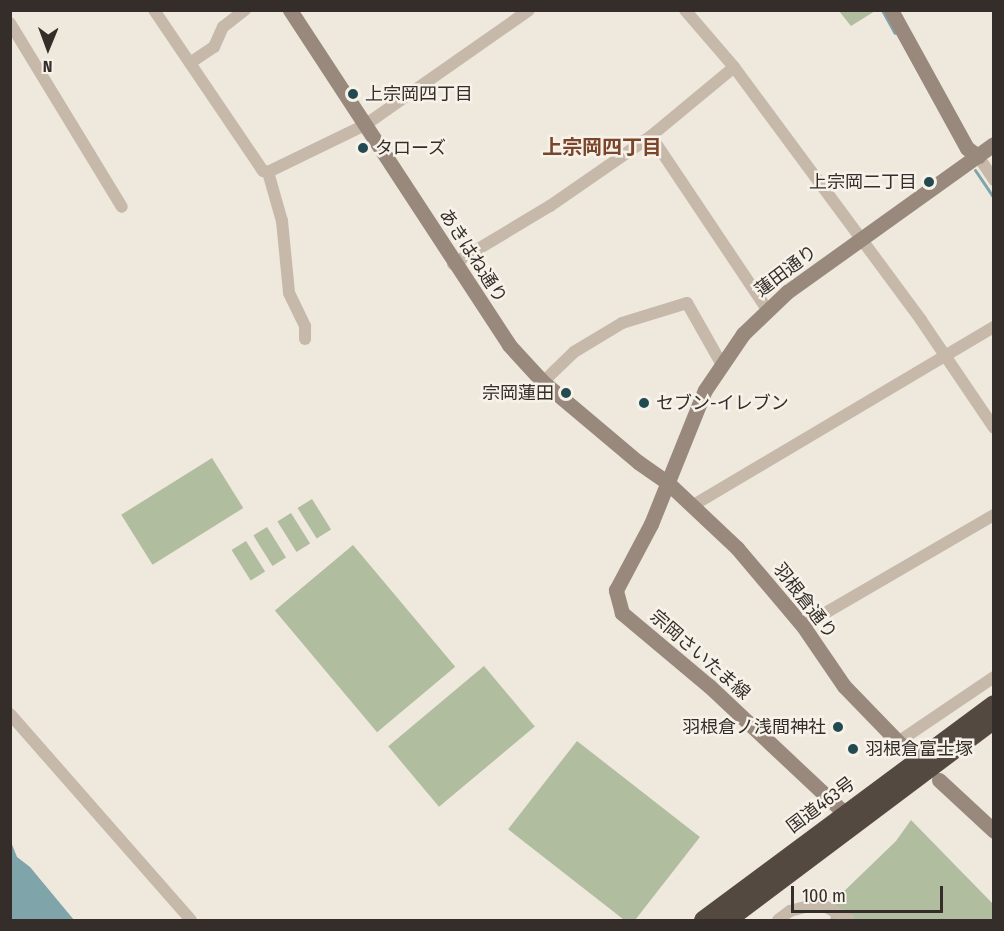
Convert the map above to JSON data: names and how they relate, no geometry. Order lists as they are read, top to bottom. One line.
{"streets":{"highway":["国道463号"],"street":["あきはね通り","蓮田通り","羽根倉通り","宗岡さいたま線"]},"crossings":[["あきはね通り","蓮田通り"],["あきはね通り","羽根倉通り"],["あきはね通り","宗岡さいたま線"],["蓮田通り","羽根倉通り"],["蓮田通り","宗岡さいたま線"],["羽根倉通り","宗岡さいたま線"],["宗岡さいたま線","国道463号"]],"districts":["上宗岡四丁目"],"places":["上宗岡四丁目","タローズ","上宗岡二丁目","宗岡蓮田","セブン-イレブン","羽根倉ノ浅間神社","羽根倉富士塚"],"scale_bar":"100 m","north":"bottom"}
